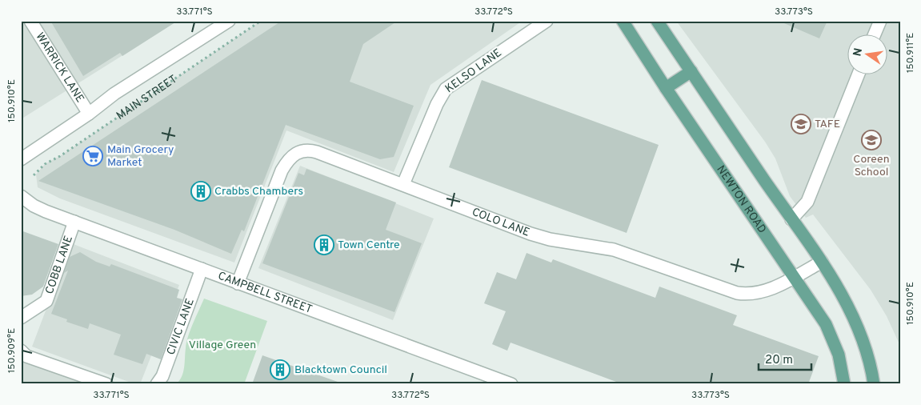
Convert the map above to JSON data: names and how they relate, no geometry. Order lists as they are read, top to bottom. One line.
{"streets":{"main road":["NEWTON ROAD"],"street":["WARRICK LANE","KELSO LANE","MAIN STREET","COLO LANE","COBB LANE","CAMPBELL STREET","CIVIC LANE"]},"crossings":[["WARRICK LANE","MAIN STREET"],["KELSO LANE","COLO LANE"],["NEWTON ROAD","COLO LANE"],["COLO LANE","CAMPBELL STREET"],["COBB LANE","CAMPBELL STREET"],["CAMPBELL STREET","CIVIC LANE"]],"parks":["Village Green"],"places":{"school or university":["TAFE","Coreen School"],"supermarket":["Main Grocery Market"],"building":["Crabbs Chambers","Town Centre","Blacktown Council"]},"scale_bar":"20 m","north":"left","coordinates":["33.771°S","33.772°S","33.773°S","150.911°E","150.910°E","150.909°E"]}
